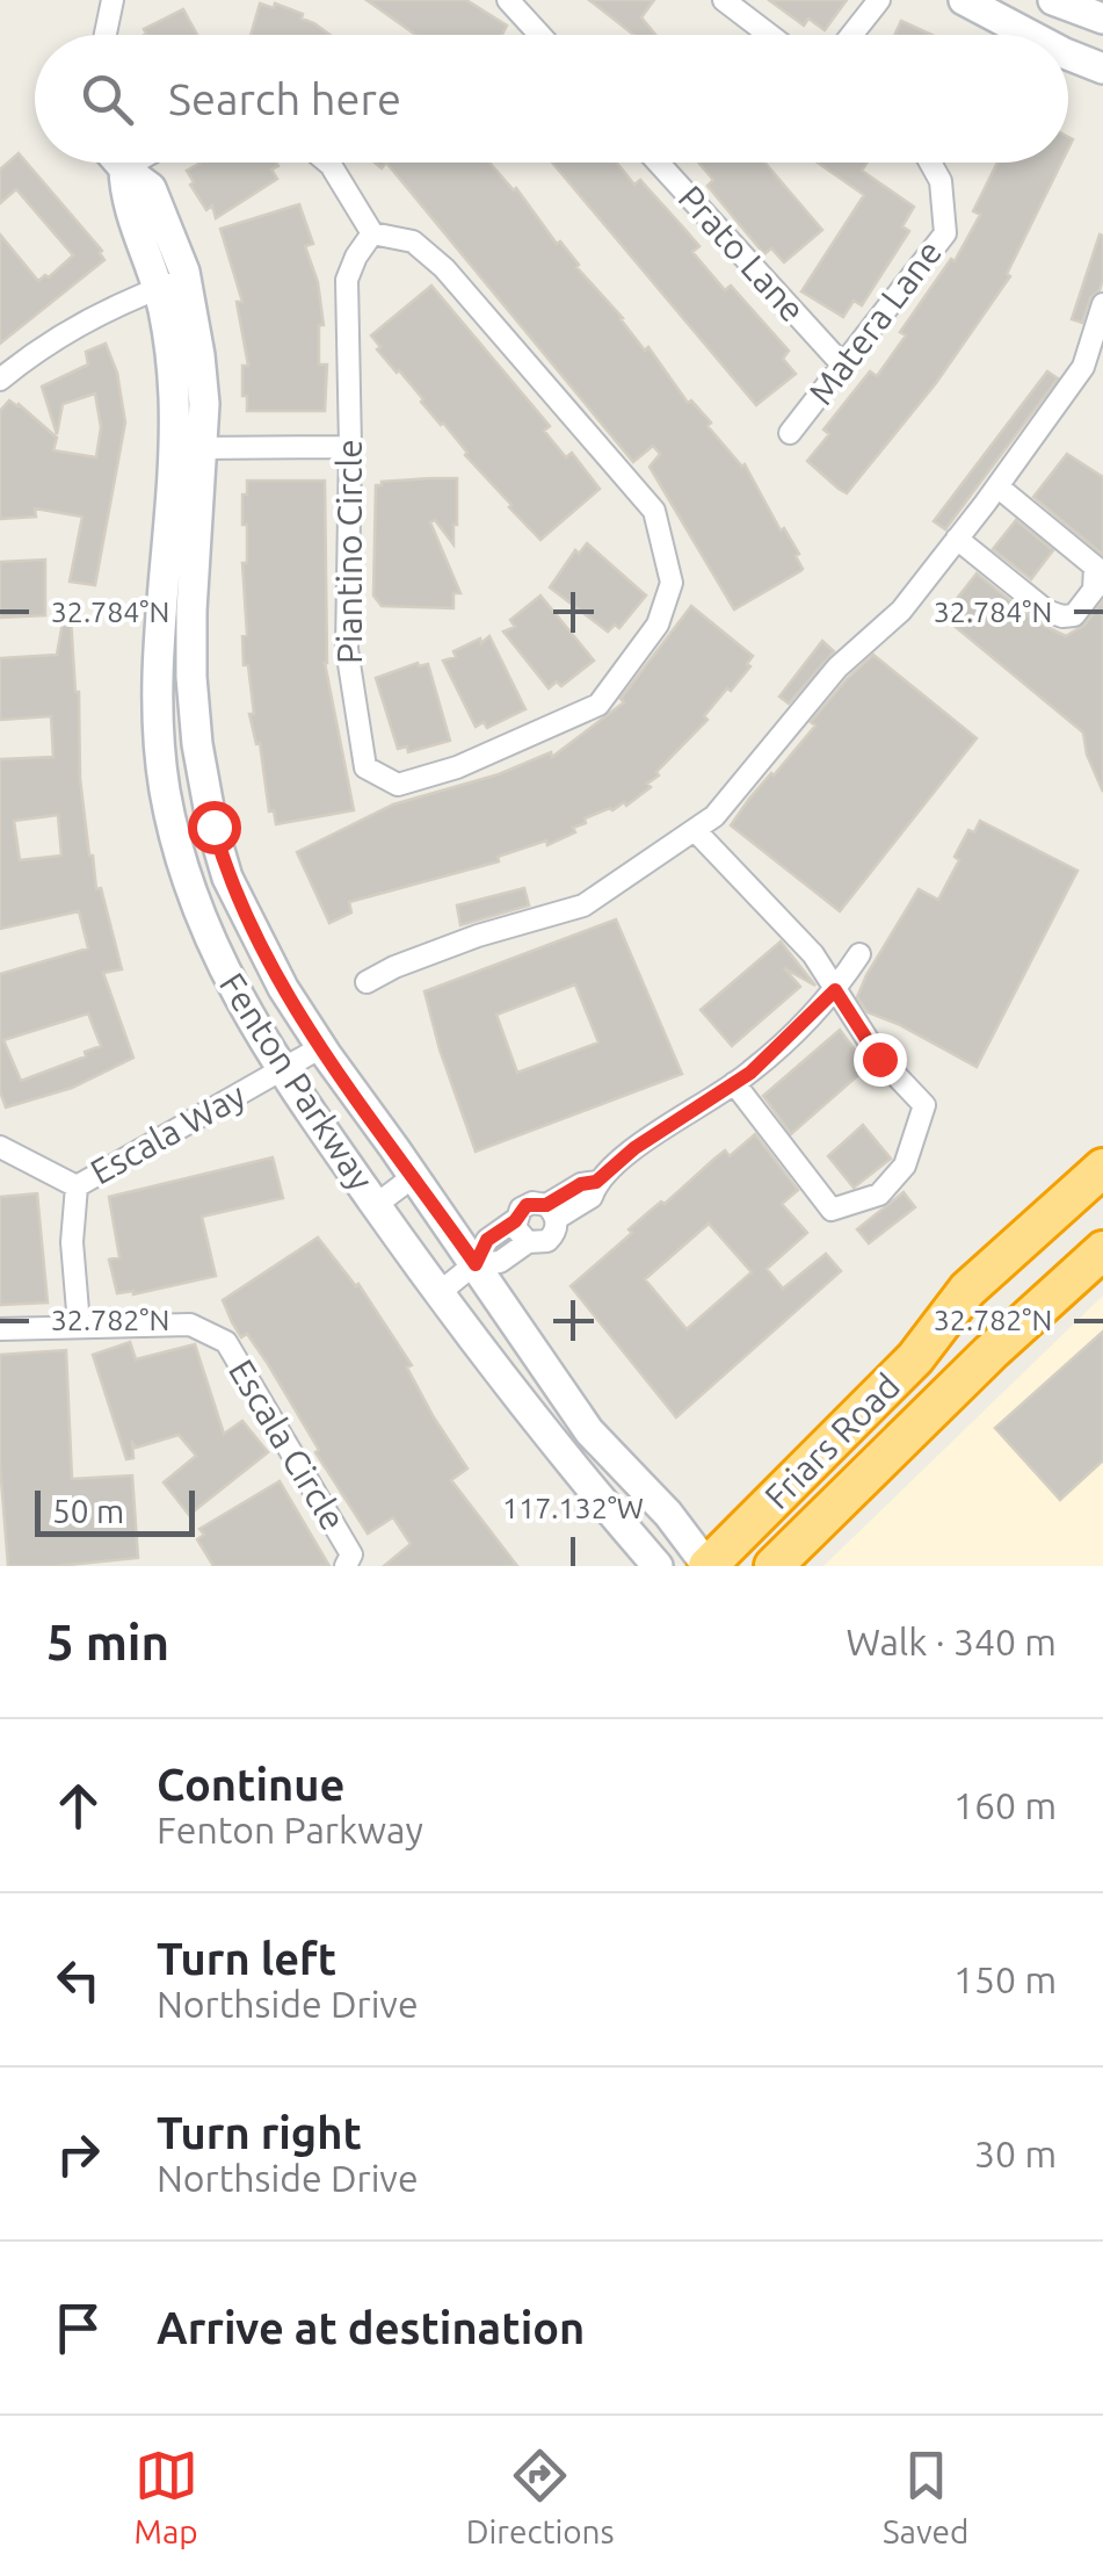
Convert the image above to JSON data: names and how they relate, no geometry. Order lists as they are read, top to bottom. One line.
{"streets":{"highway":["Friars Road"],"street":["Prato Lane","Matera Lane","Piantino Circle","Fenton Parkway","Escala Way","Escala Circle"]},"crossings":[["Prato Lane","Matera Lane"],["Fenton Parkway","Escala Way"],["Fenton Parkway","Friars Road"],["Escala Way","Escala Circle"]],"scale_bar":"50 m","page":{"search":"Search here","scale":"50 m","heading":["5 min","Walk · 340 m"],"list":[["Continue","Fenton Parkway","160 m"],["Turn left","Northside Drive","150 m"],["Turn right","Northside Drive","30 m"],"Arrive at destination"],"nav":["Map","Directions","Saved"]},"coordinates":["32.784°N","32.782°N","117.132°W"]}
